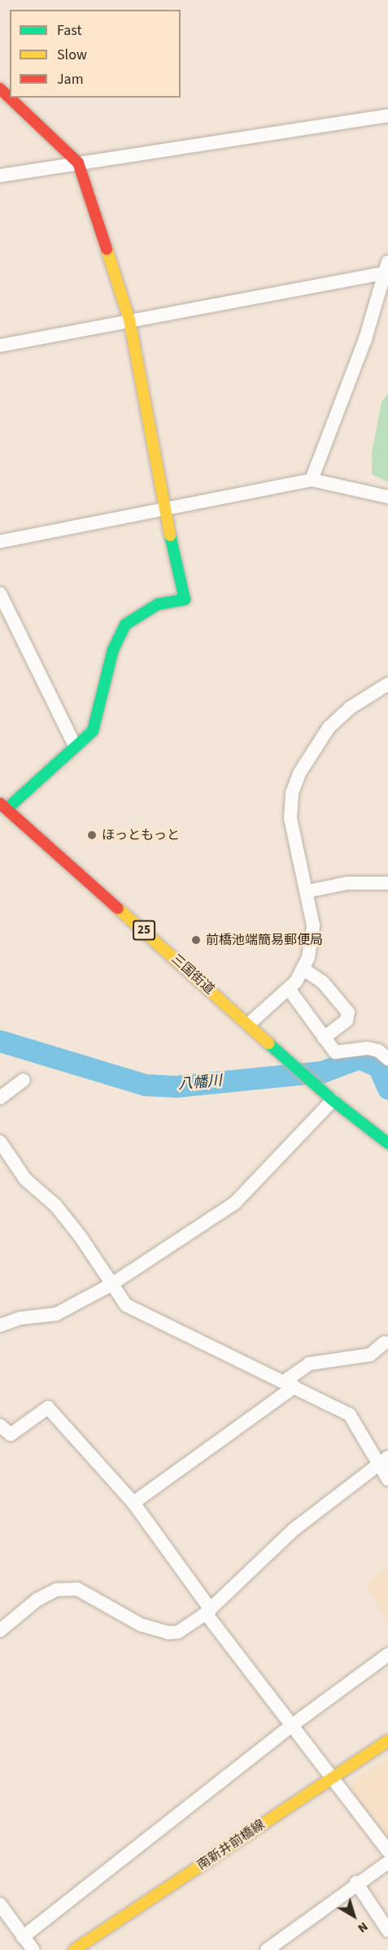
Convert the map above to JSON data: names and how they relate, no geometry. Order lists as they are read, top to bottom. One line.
{"streets":{"main road":["25","三国街道","南新井前橋線"]},"water":["八幡川"],"places":["ほっともっと","前橋池端簡易郵便局"],"legend":["Fast","Slow","Jam"],"north":"bottom right"}
